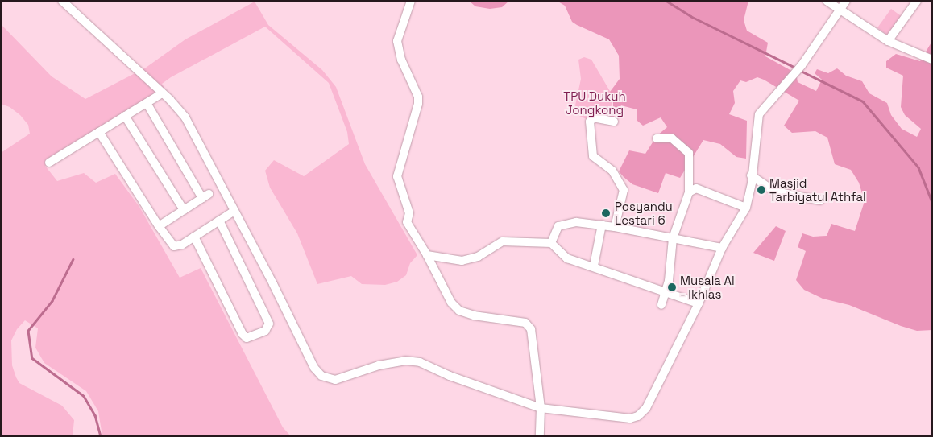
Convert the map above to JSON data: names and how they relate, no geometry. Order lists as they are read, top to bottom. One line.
{"parks":["TPU Dukuh Jongkong"],"places":["Masjid Tarbiyatul Athfal","Posyandu Lestari 6","Musala Al - Ikhlas"]}
